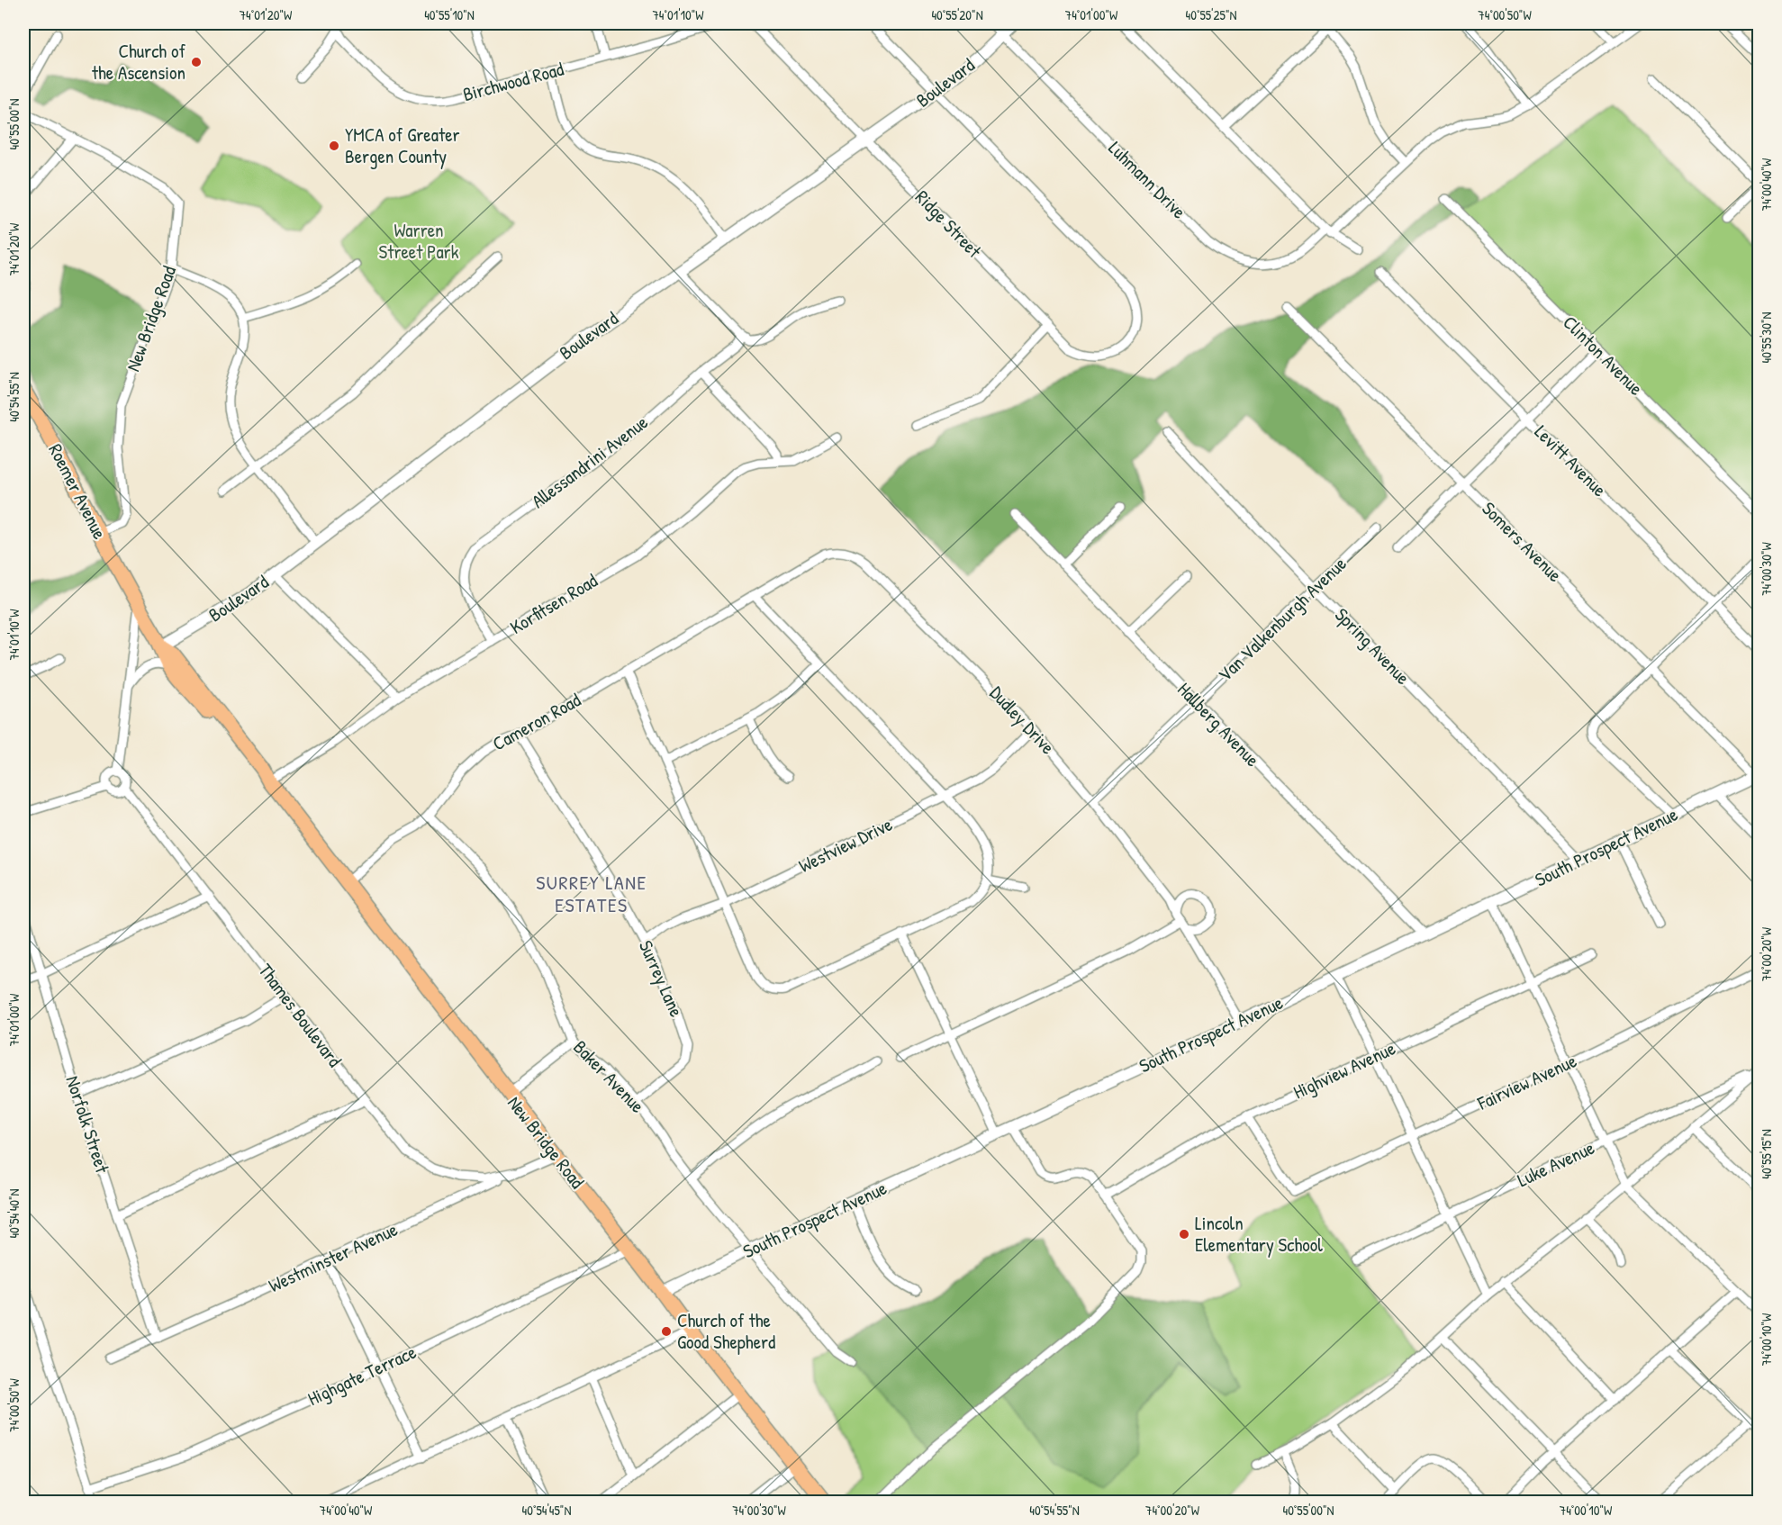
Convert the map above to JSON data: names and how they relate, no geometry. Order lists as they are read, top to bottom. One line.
{"streets":{"main road":["New Bridge Road","Roemer Avenue"],"street":["Birchwood Road","Boulevard","Luhmann Drive","Ridge Street","Clinton Avenue","Levitt Avenue","Allessandrini Avenue","Somers Avenue","Korfitsen Road","Van Valkenburgh Avenue","Spring Avenue","Dudley Drive","Cameron Road","Hallberg Avenue","Westview Drive","South Prospect Avenue","Surrey Lane","Thames Boulevard","Highview Avenue","Baker Avenue","Fairview Avenue","Norfolk Street","Luke Avenue","Westminster Avenue","Highgate Terrace"]},"crossings":[["Boulevard","Luhmann Drive"],["Boulevard","Ridge Street"],["Boulevard","New Bridge Road"],["New Bridge Road","Roemer Avenue"],["New Bridge Road","Korfitsen Road"],["New Bridge Road","Cameron Road"],["New Bridge Road","South Prospect Avenue"],["New Bridge Road","Westminster Avenue"],["New Bridge Road","Highgate Terrace"],["Allessandrini Avenue","Korfitsen Road"],["Somers Avenue","South Prospect Avenue"],["Van Valkenburgh Avenue","Spring Avenue"],["Van Valkenburgh Avenue","Dudley Drive"],["Van Valkenburgh Avenue","Hallberg Avenue"],["Spring Avenue","South Prospect Avenue"],["Dudley Drive","Cameron Road"],["Dudley Drive","Westview Drive"],["Dudley Drive","South Prospect Avenue"],["Cameron Road","Surrey Lane"],["Cameron Road","Baker Avenue"],["Hallberg Avenue","South Prospect Avenue"],["Westview Drive","Surrey Lane"],["South Prospect Avenue","Baker Avenue"],["Surrey Lane","Baker Avenue"],["Thames Boulevard","Westminster Avenue"],["Highview Avenue","Fairview Avenue"],["Norfolk Street","Westminster Avenue"]],"districts":["SURREY LANE ESTATES"],"parks":["Warren Street Park"],"places":["Church of the Ascension","YMCA of Greater Bergen County","Lincoln Elementary School","Church of the Good Shepherd"],"coordinates":["74°01'20\"W","40°55'10\"N","74°01'10\"W","40°55'20\"N","74°01'00\"W","40°55'25\"N","74°00'50\"W","40°55'00\"N","74°00'40\"W","40°55'30\"N","40°54'55\"N","74°00'30\"W","74°00'20\"W","40°55'15\"N","40°54'40\"N","74°00'10\"W","40°54'45\"N"]}
